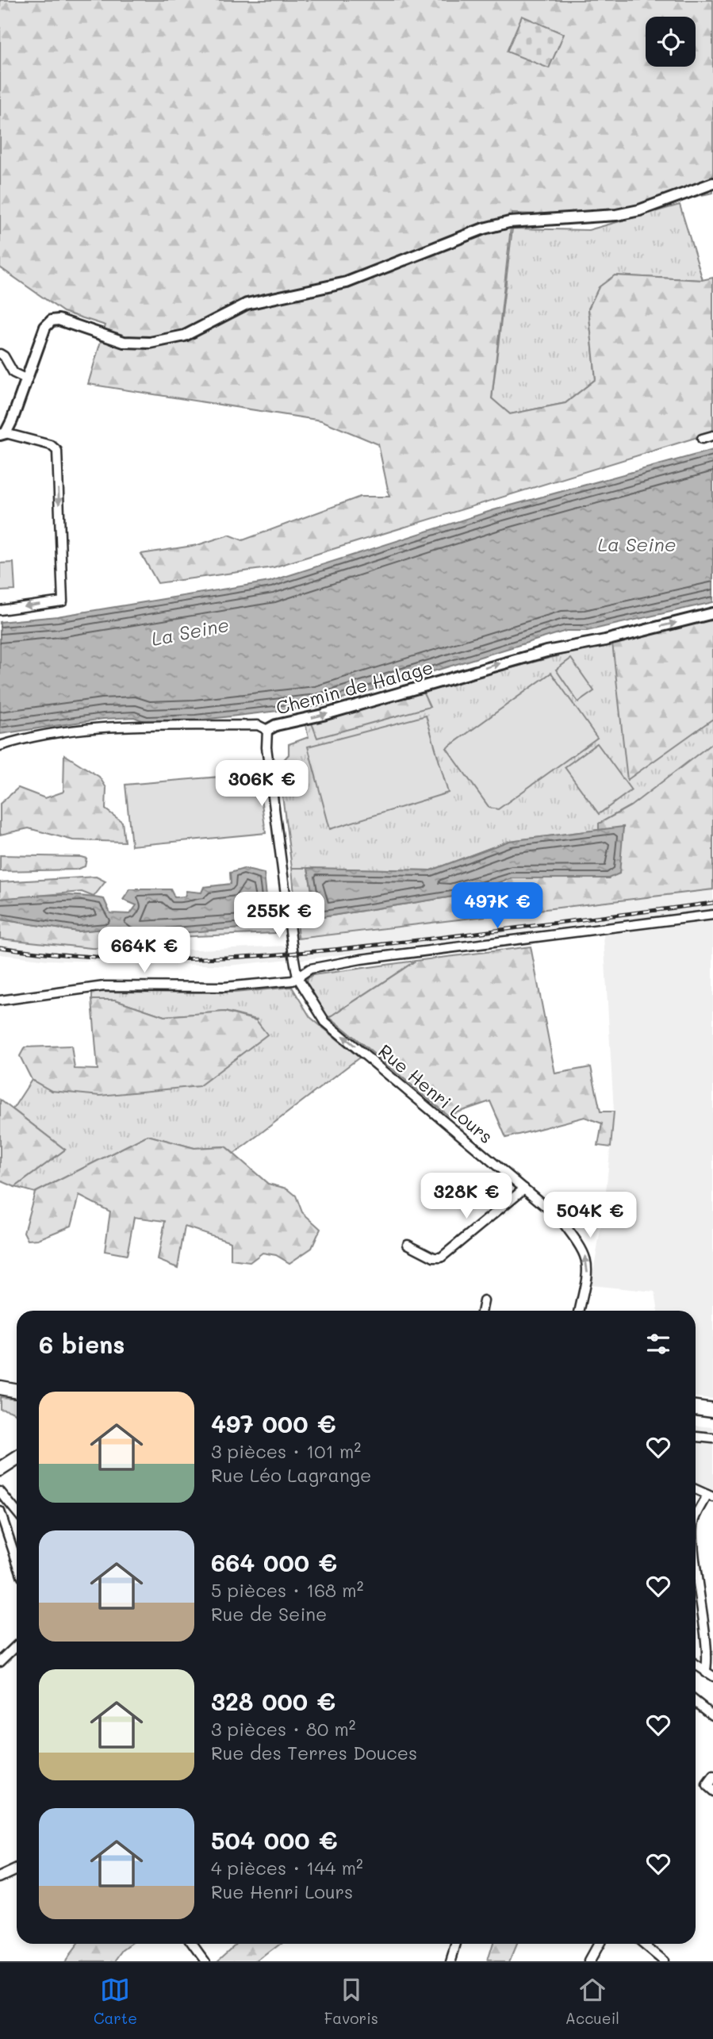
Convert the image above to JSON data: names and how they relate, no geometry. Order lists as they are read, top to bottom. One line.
{"streets":{"street":["Chemin de Halage","Rue Henri Lours"]},"one_way":["Chemin de Halage","Rue Henri Lours"],"water":["La Seine"],"page":{"price":["306K €","497K €","255K €","664K €","328K €","504K €"],"heading":"6 biens","list":[{"name":"497 000 €","note":"3 pièces · 101 m² · Rue Léo Lagrange"},{"name":"664 000 €","note":"5 pièces · 168 m² · Rue de Seine"},{"name":"328 000 €","note":"3 pièces · 80 m² · Rue des Terres Douces"},{"name":"504 000 €","note":"4 pièces · 144 m² · Rue Henri Lours"}],"tabs":["Carte","Favoris","Accueil"]}}
